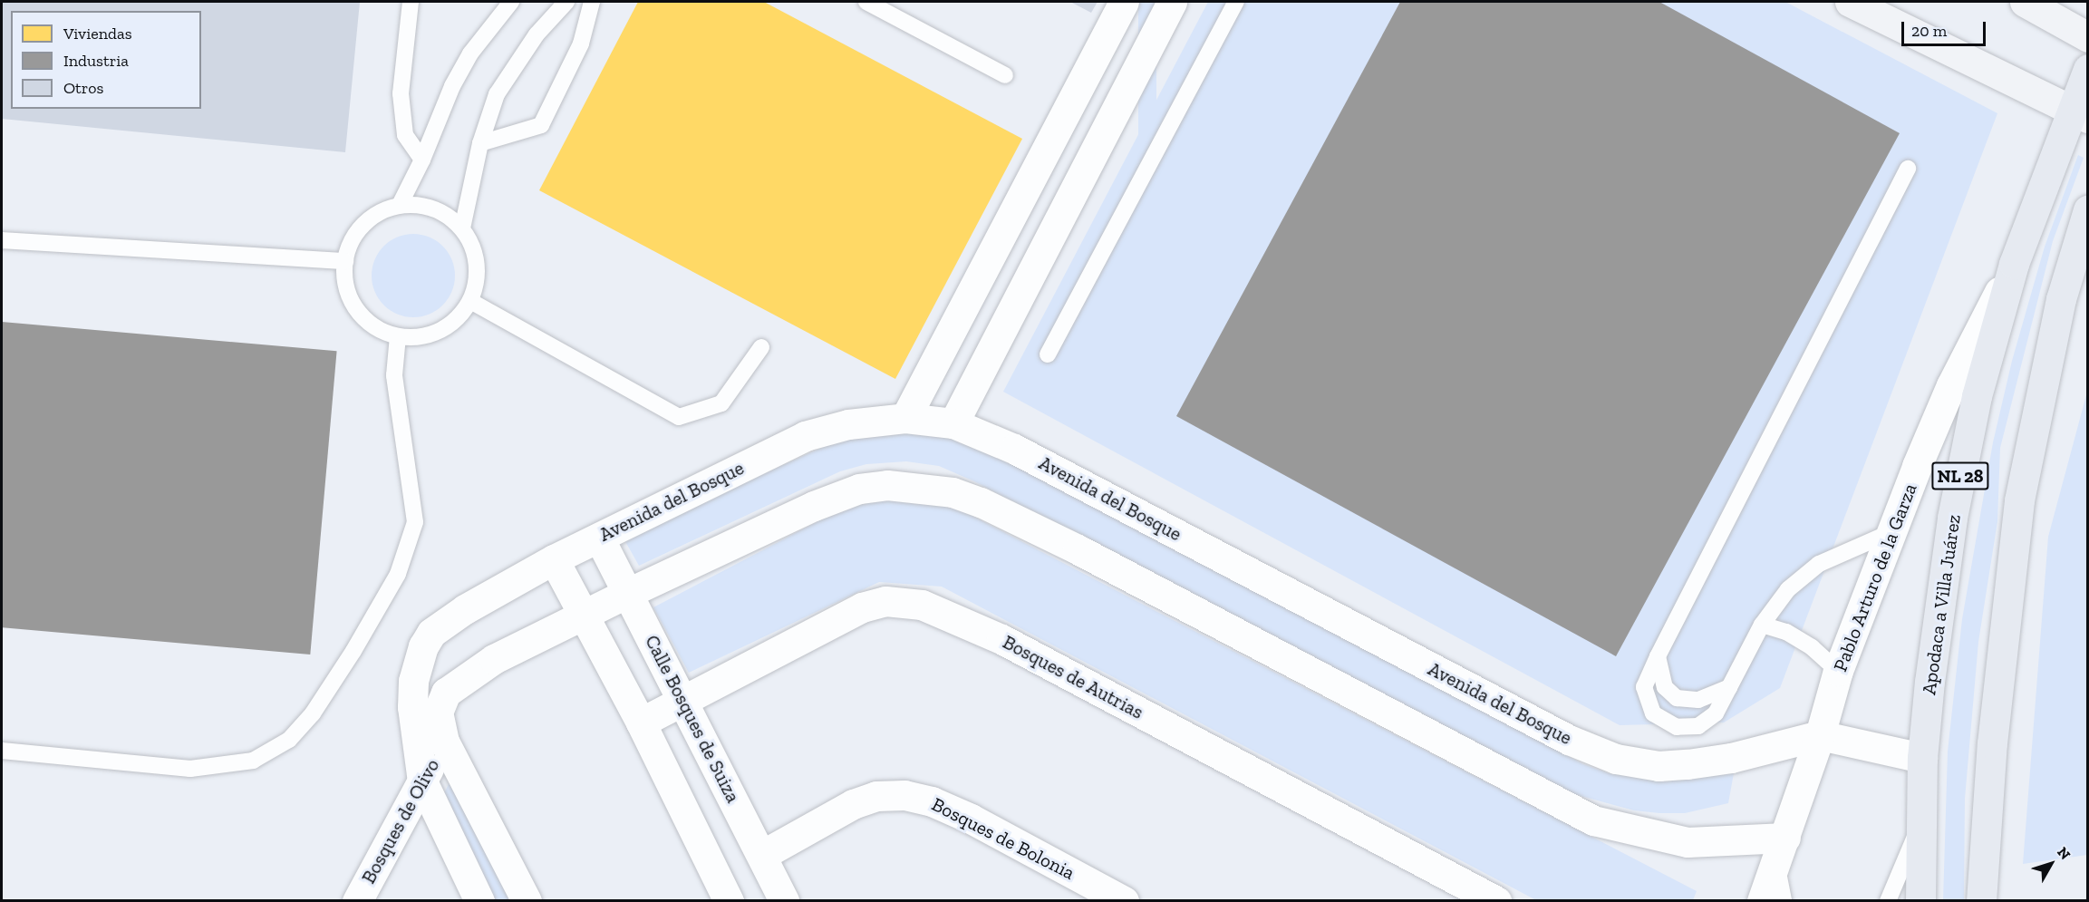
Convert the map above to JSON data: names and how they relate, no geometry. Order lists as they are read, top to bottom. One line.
{"streets":{"main road":["NL 28","Apodaca a Villa Juárez"],"street":["Avenida del Bosque","Pablo Arturo de la Garza","Bosques de Autrias","Calle Bosques de Suiza","Bosques de Olivo","Bosques de Bolonia"]},"crossings":[["Avenida del Bosque","Pablo Arturo de la Garza"],["Avenida del Bosque","Calle Bosques de Suiza"],["Avenida del Bosque","Bosques de Olivo"],["Pablo Arturo de la Garza","Apodaca a Villa Juárez"],["Bosques de Autrias","Calle Bosques de Suiza"],["Calle Bosques de Suiza","Bosques de Bolonia"]],"legend":["Viviendas","Industria","Otros"],"scale_bar":"20 m","north":"top right"}
